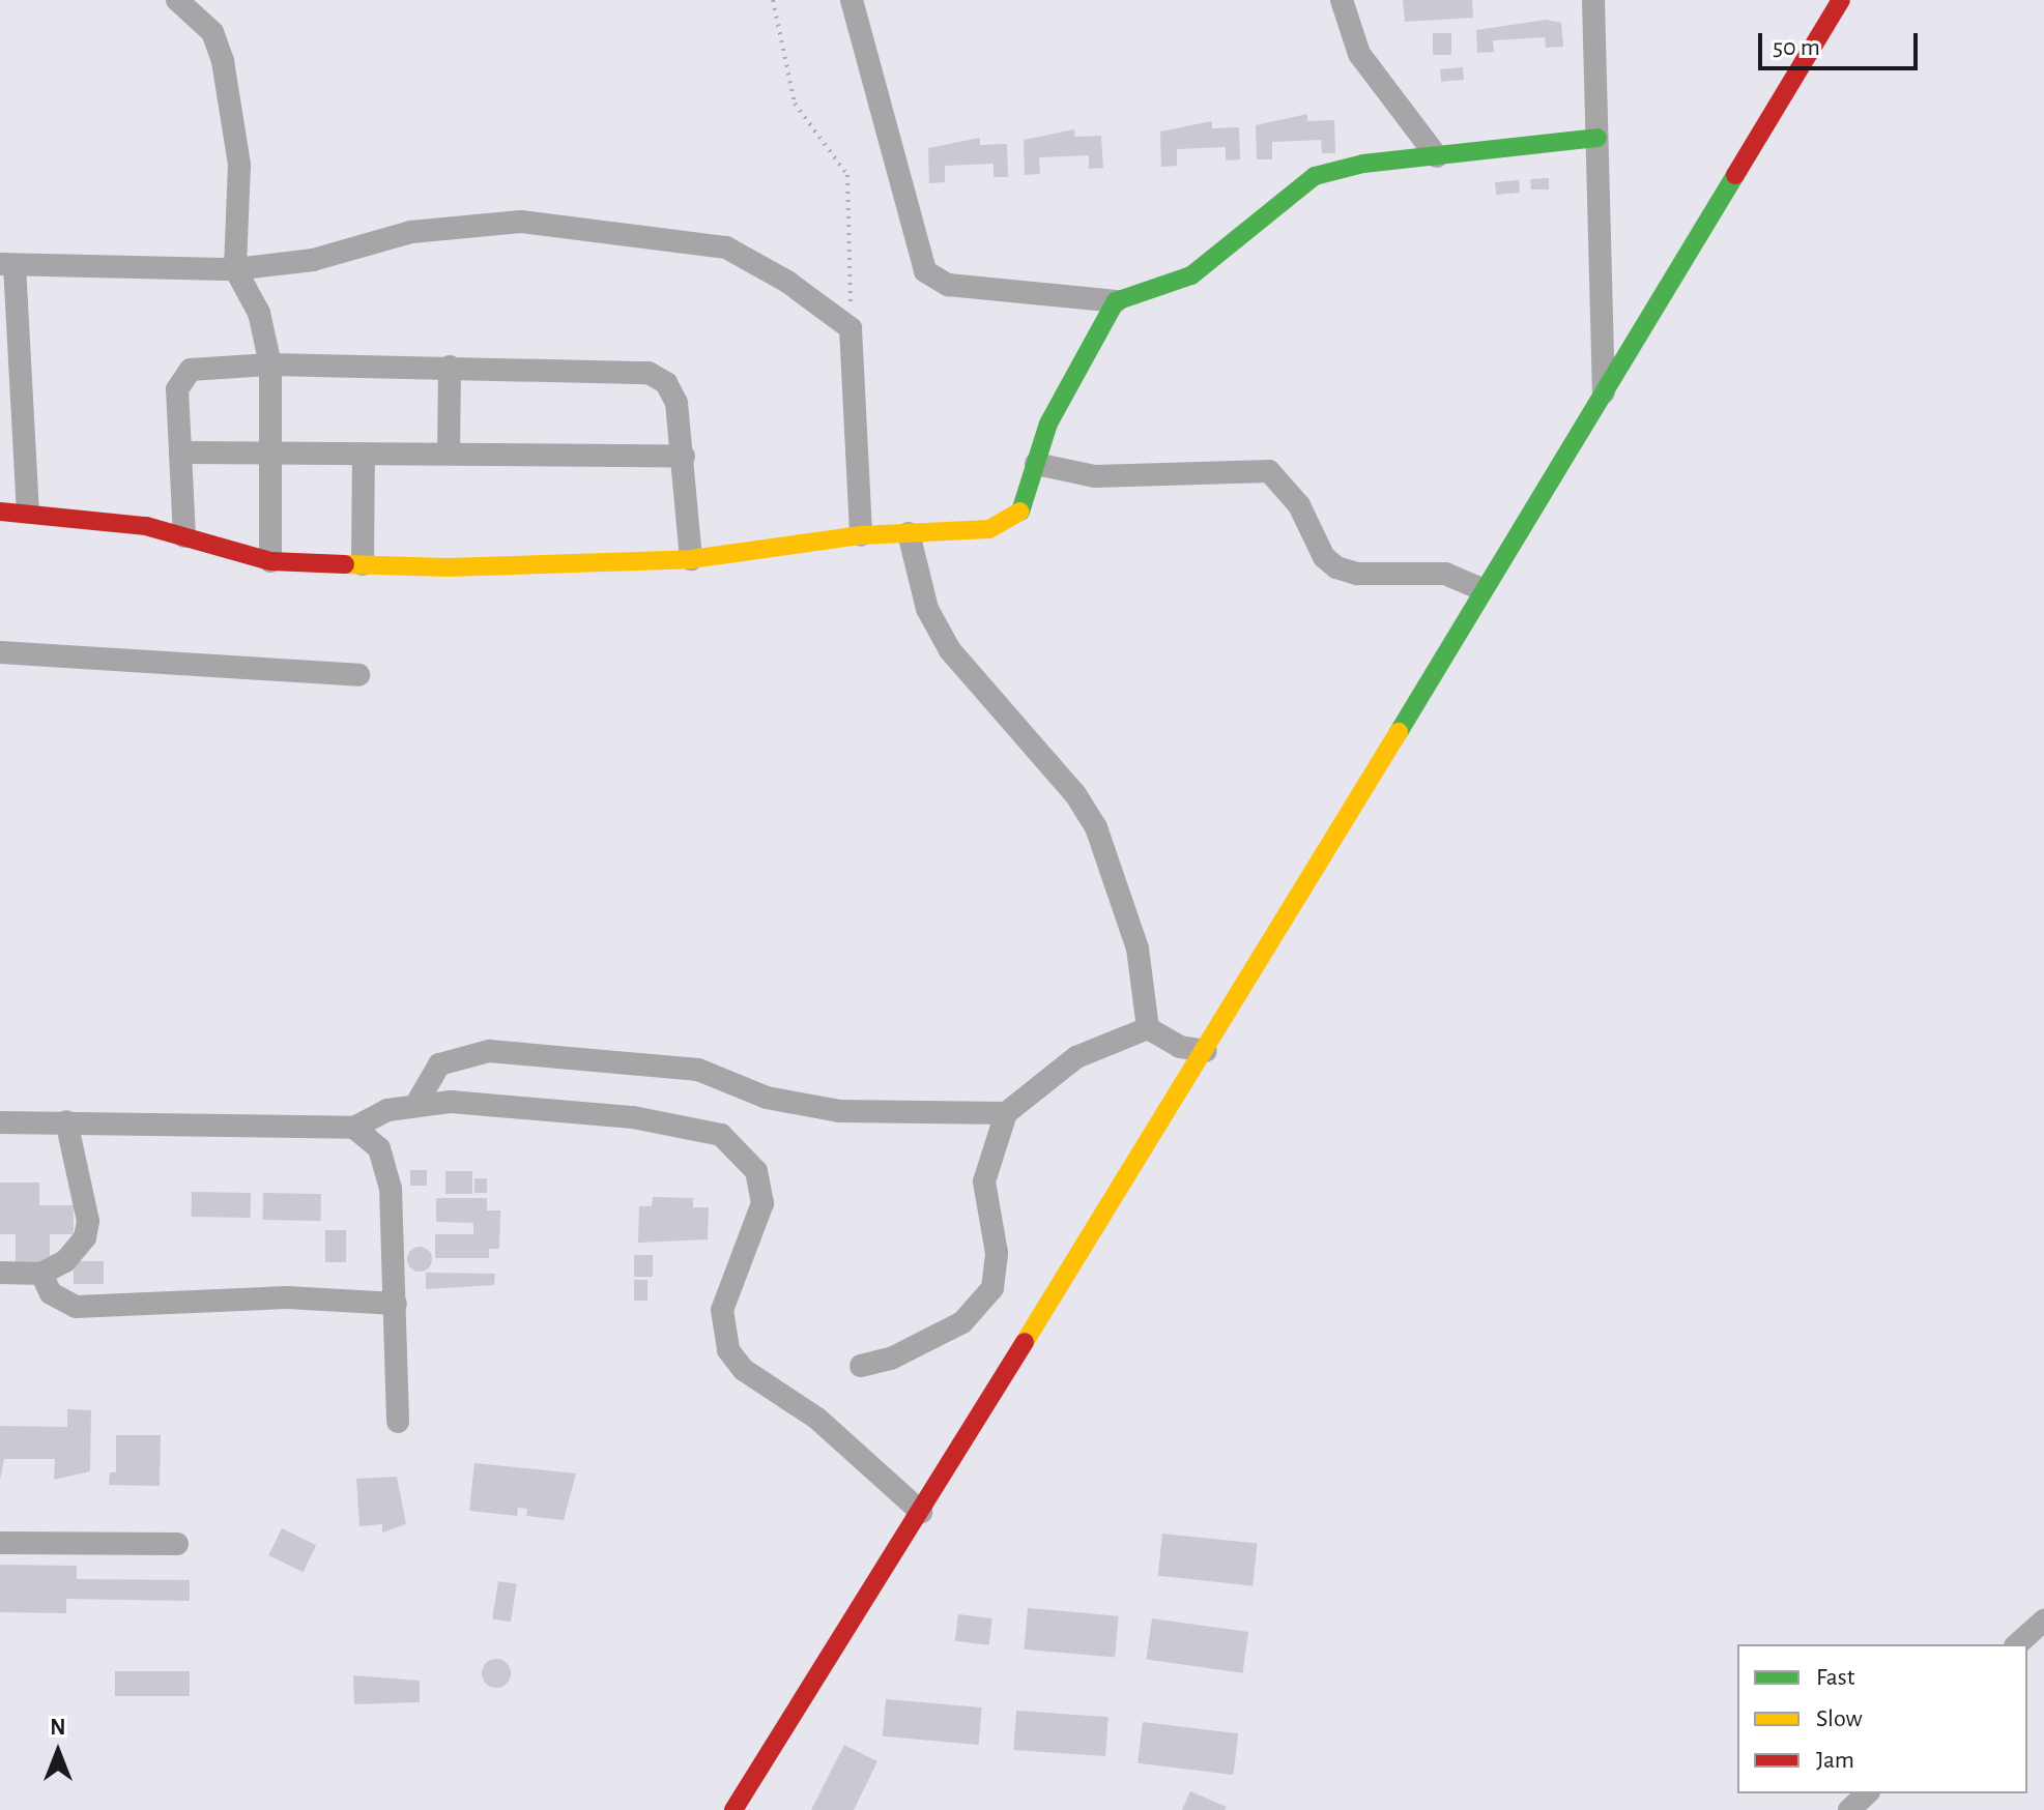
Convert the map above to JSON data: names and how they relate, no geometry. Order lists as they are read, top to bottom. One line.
{"legend":["Fast","Slow","Jam"],"scale_bar":"50 m","north":"top"}
